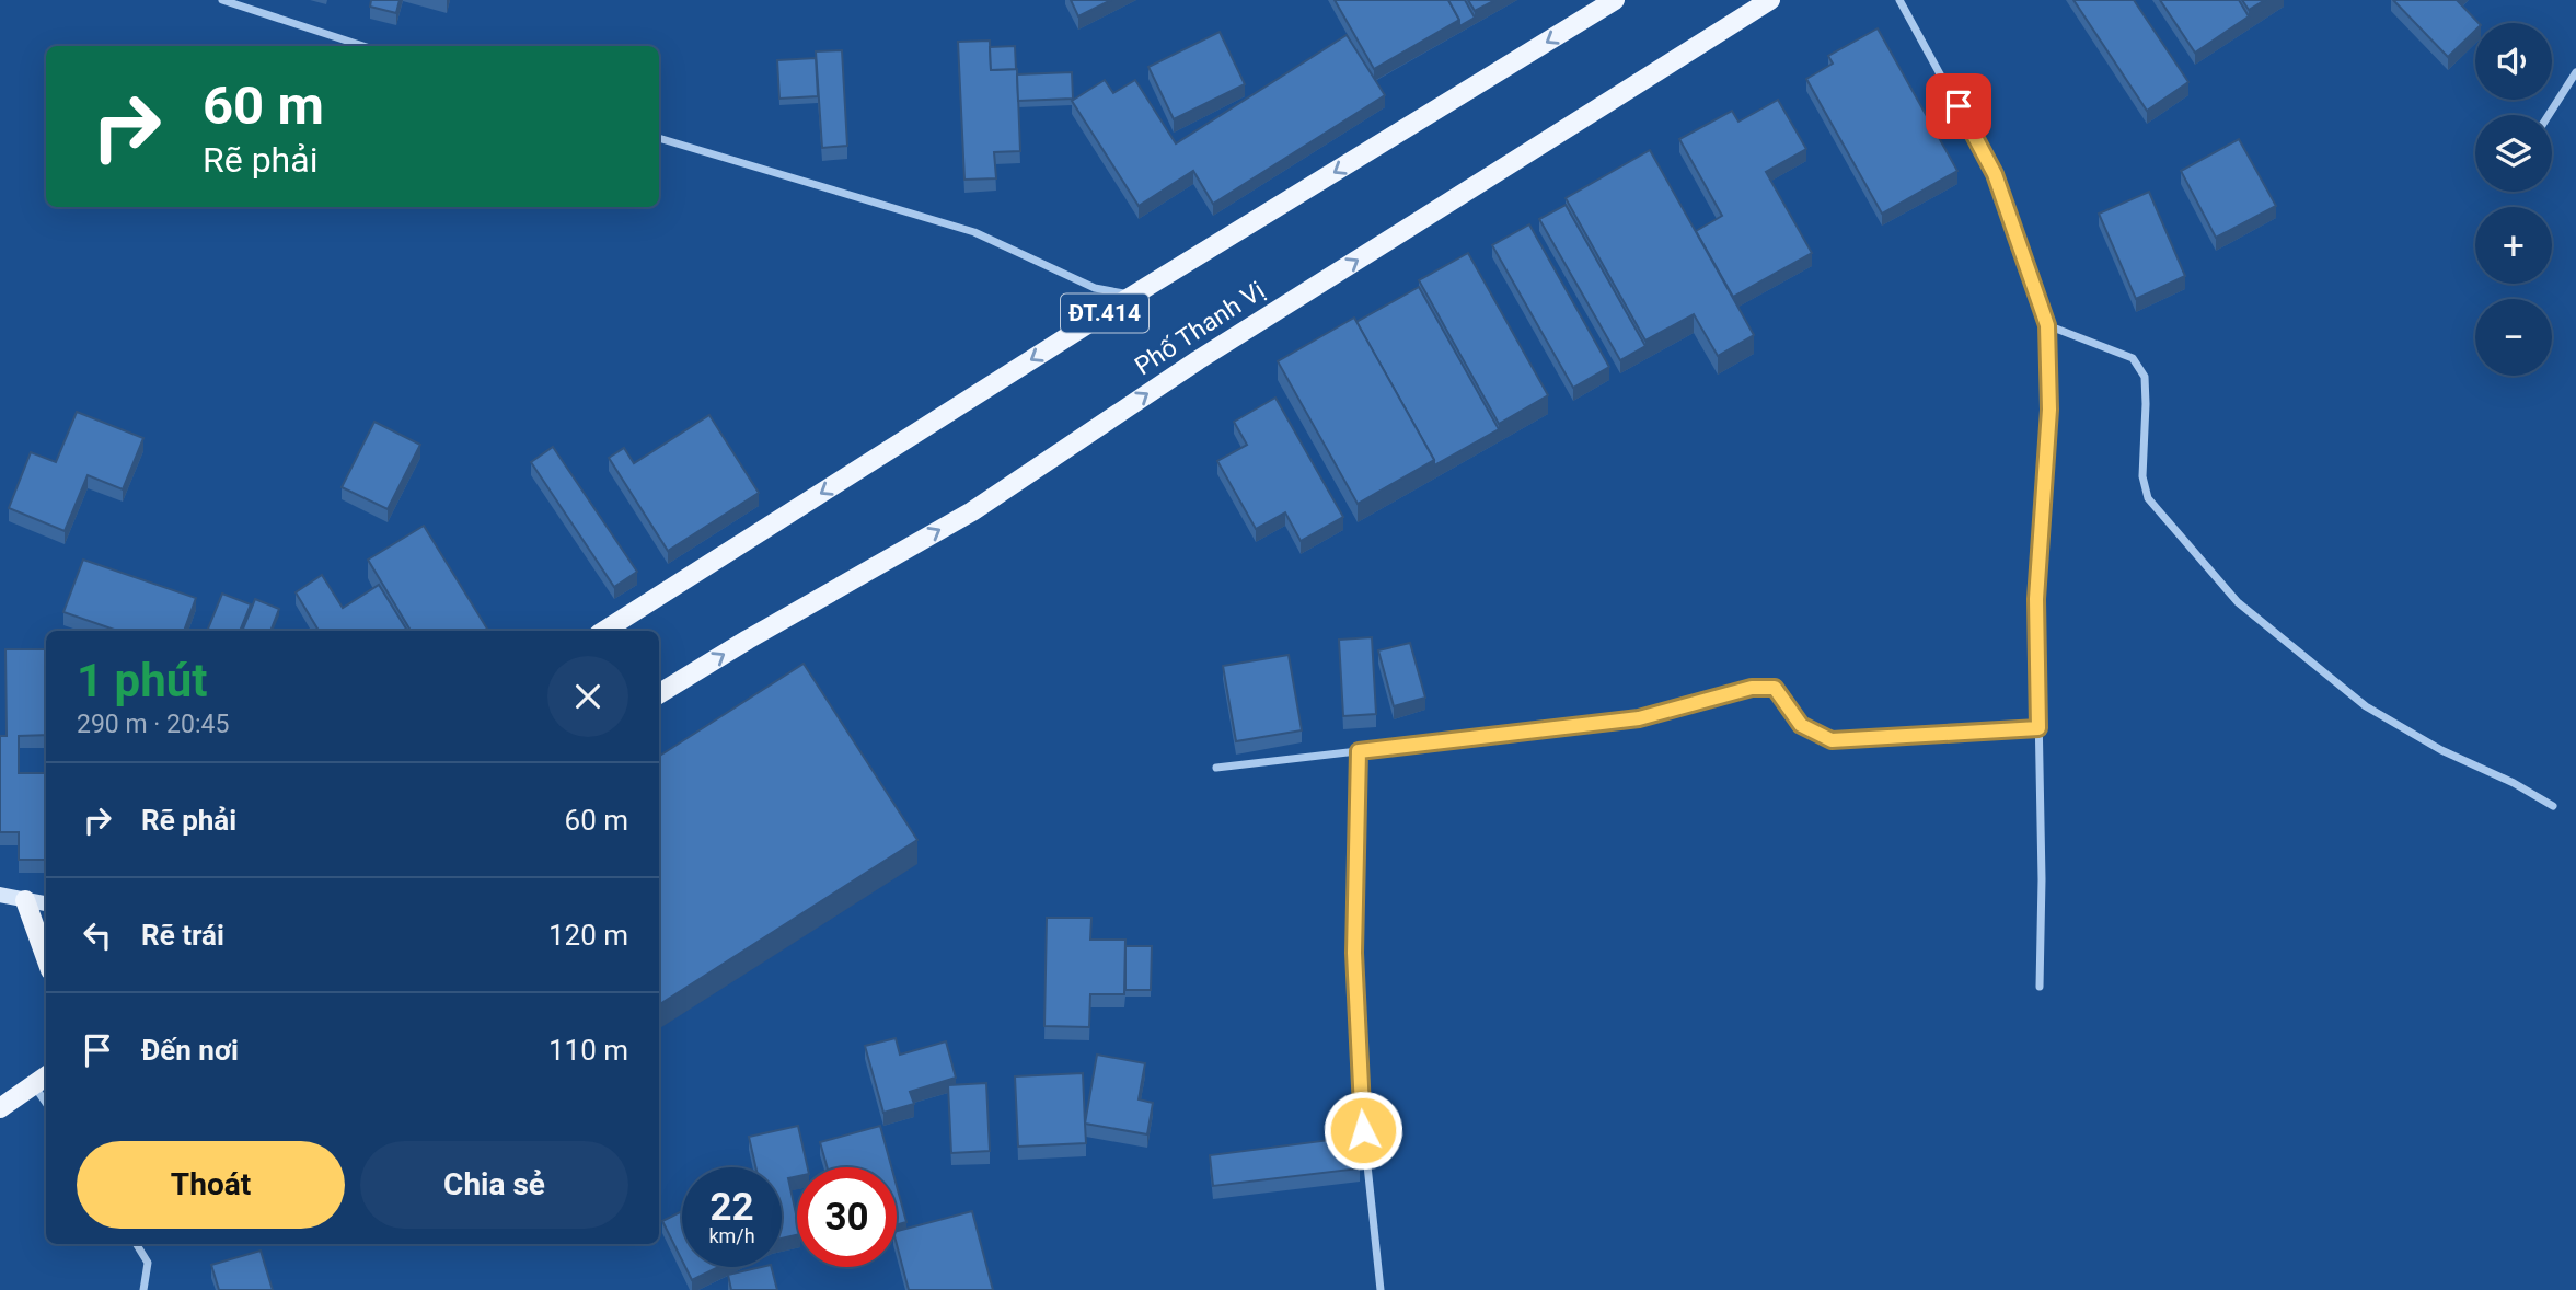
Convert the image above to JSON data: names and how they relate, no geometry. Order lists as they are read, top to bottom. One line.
{"streets":{"main road":["ĐT.414","Phố Thanh Vị"]},"page":{"map_buttons":["+","−"],"turn":["60 m","Rẽ phải"],"heading":["1 phút","290 m · 20:45"],"list":[{"name":"Rẽ phải","value":"60 m"},{"name":"Rẽ trái","value":"120 m"},{"name":"Đến nơi","value":"110 m"}],"buttons":["Thoát","Chia sẻ"],"speed":"22 km/h","limit":"30"}}
